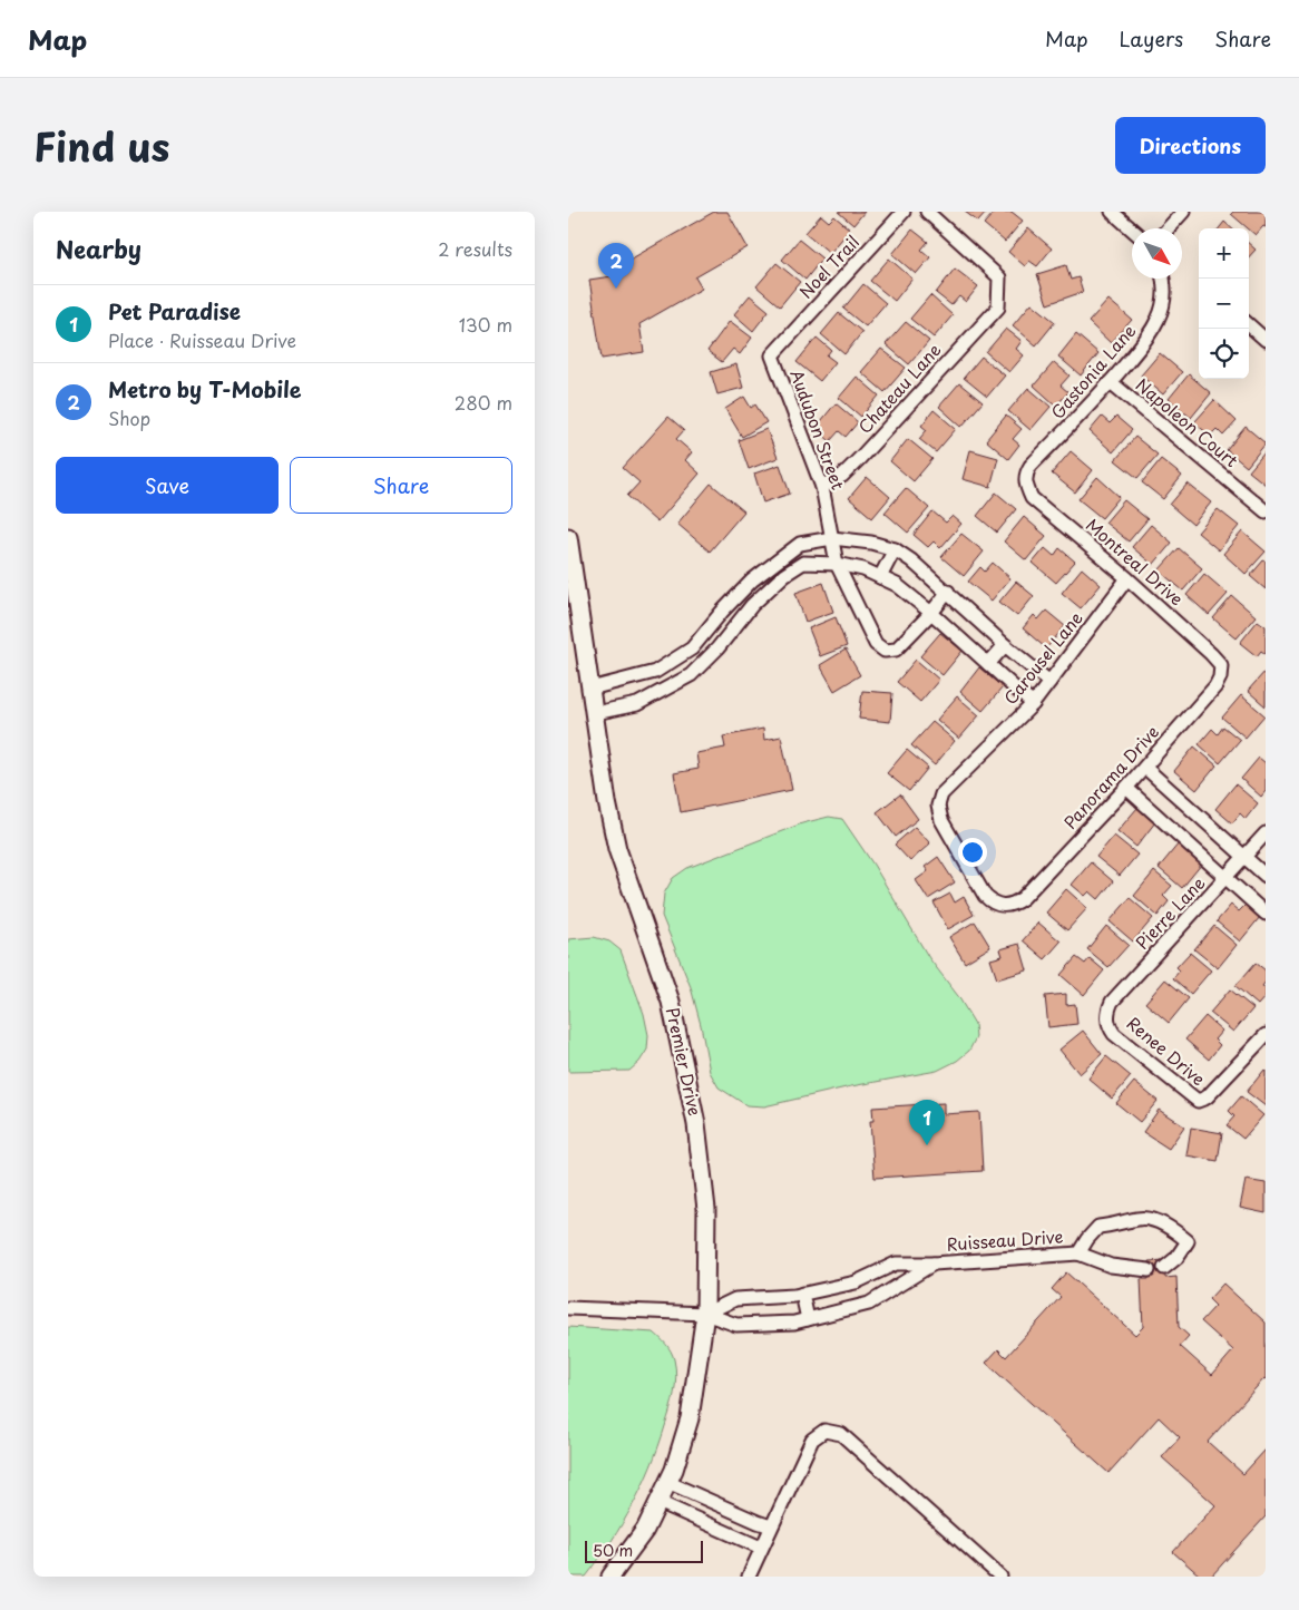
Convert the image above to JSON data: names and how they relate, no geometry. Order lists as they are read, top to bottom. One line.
{"streets":{"street":["Noel Trail","Gastonia Lane","Chateau Lane","Napoleon Court","Audubon Street","Montreal Drive","Carousel Lane","Panorama Drive","Pierre Lane","Renee Drive","Premier Drive","Ruisseau Drive"]},"crossings":[["Noel Trail","Audubon Street"],["Gastonia Lane","Napoleon Court"],["Gastonia Lane","Montreal Drive"],["Chateau Lane","Audubon Street"],["Montreal Drive","Carousel Lane"],["Montreal Drive","Panorama Drive"],["Carousel Lane","Panorama Drive"],["Pierre Lane","Renee Drive"],["Premier Drive","Ruisseau Drive"]],"scale_bar":"50 m","north":"bottom right","page":{"header":"Map","nav":["Map","Layers","Share"],"title":"Find us","buttons":["Directions",["Save","Share"]],"heading":["Nearby","2 results"],"map_buttons":["+","−"],"pins":["2","1"],"list":[{"mark":"1","name":"Pet Paradise","note":"Place · Ruisseau Drive","value":"130 m"},{"mark":"2","name":"Metro by T-Mobile","note":"Shop","value":"280 m"}],"scale":"50 m"}}
